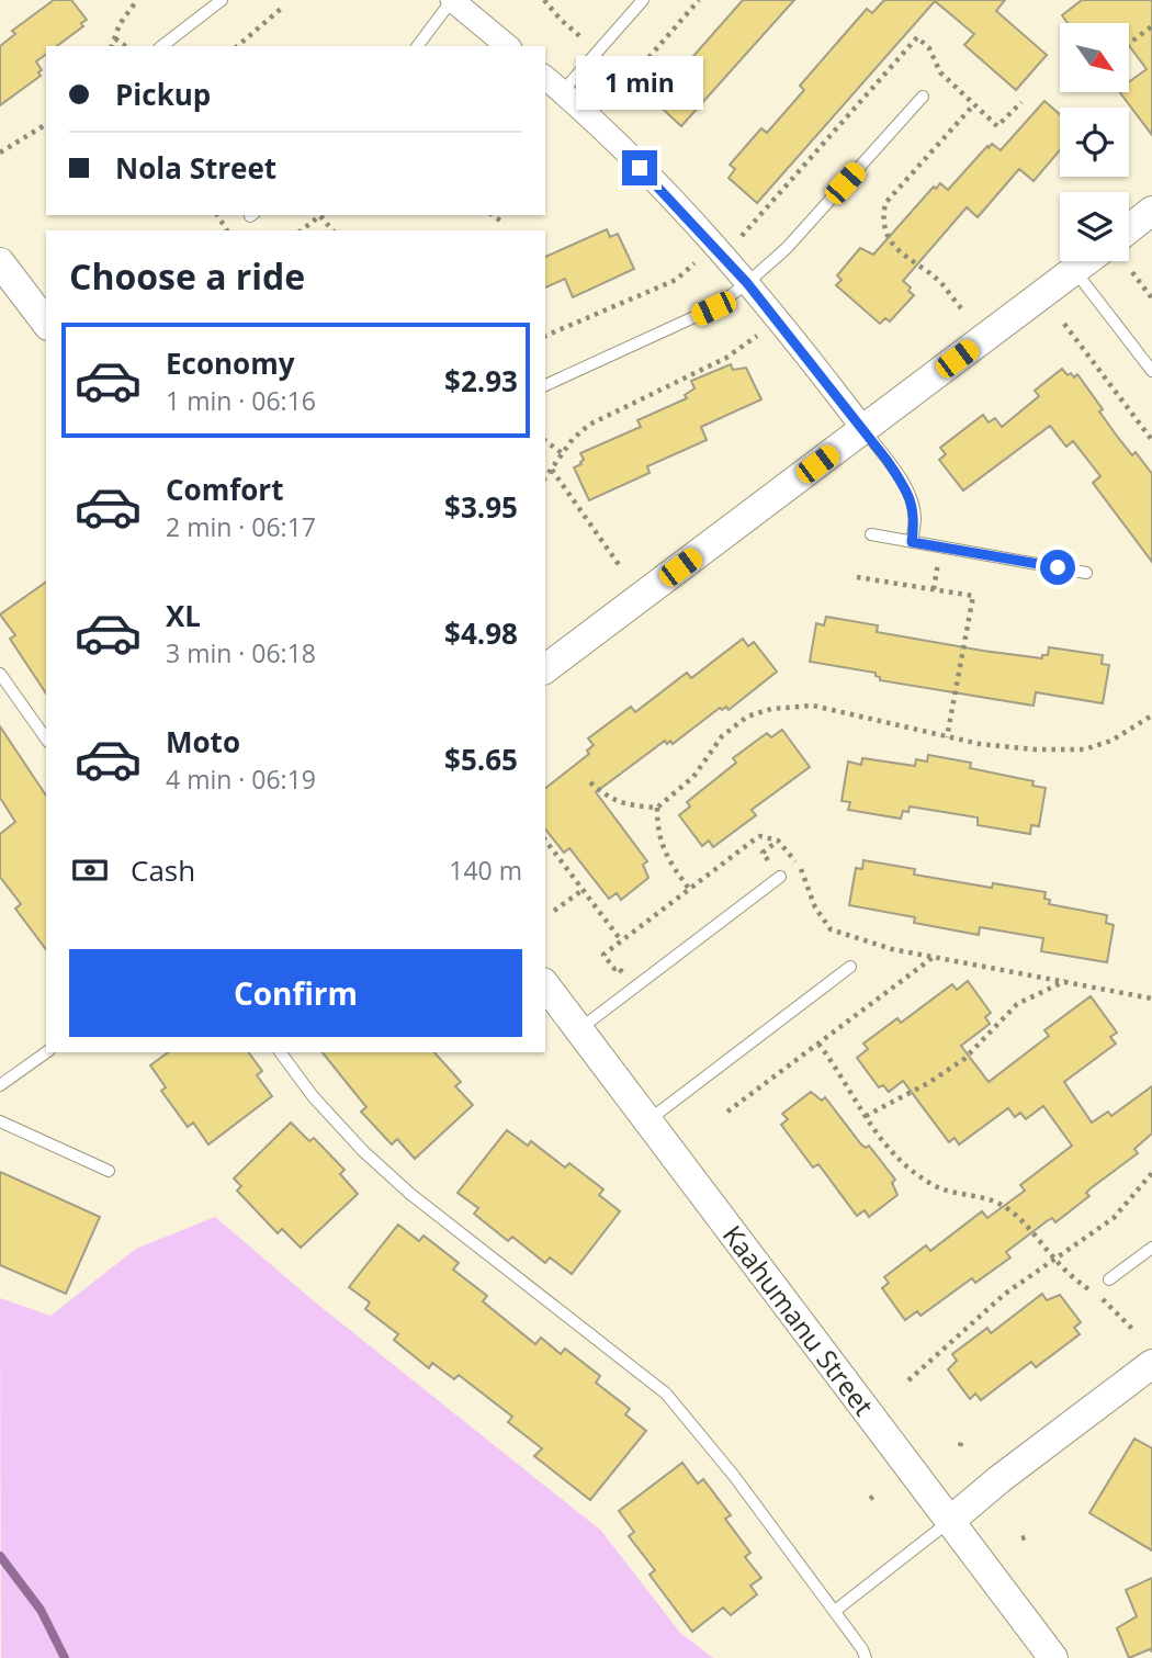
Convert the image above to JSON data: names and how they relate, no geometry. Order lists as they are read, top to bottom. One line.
{"streets":{"street":["Kaahumanu Street"]},"north":"bottom right","page":{"banner":["Pickup","Nola Street"],"bubble":"1 min","heading":"Choose a ride","list":[{"name":"Economy","note":"1 min · 06:16","value":"$2.93"},{"name":"Comfort","note":"2 min · 06:17","value":"$3.95"},{"name":"XL","note":"3 min · 06:18","value":"$4.98"},{"name":"Moto","note":"4 min · 06:19","value":"$5.65"}],"pay":["Cash","140 m"],"buttons":"Confirm"}}
